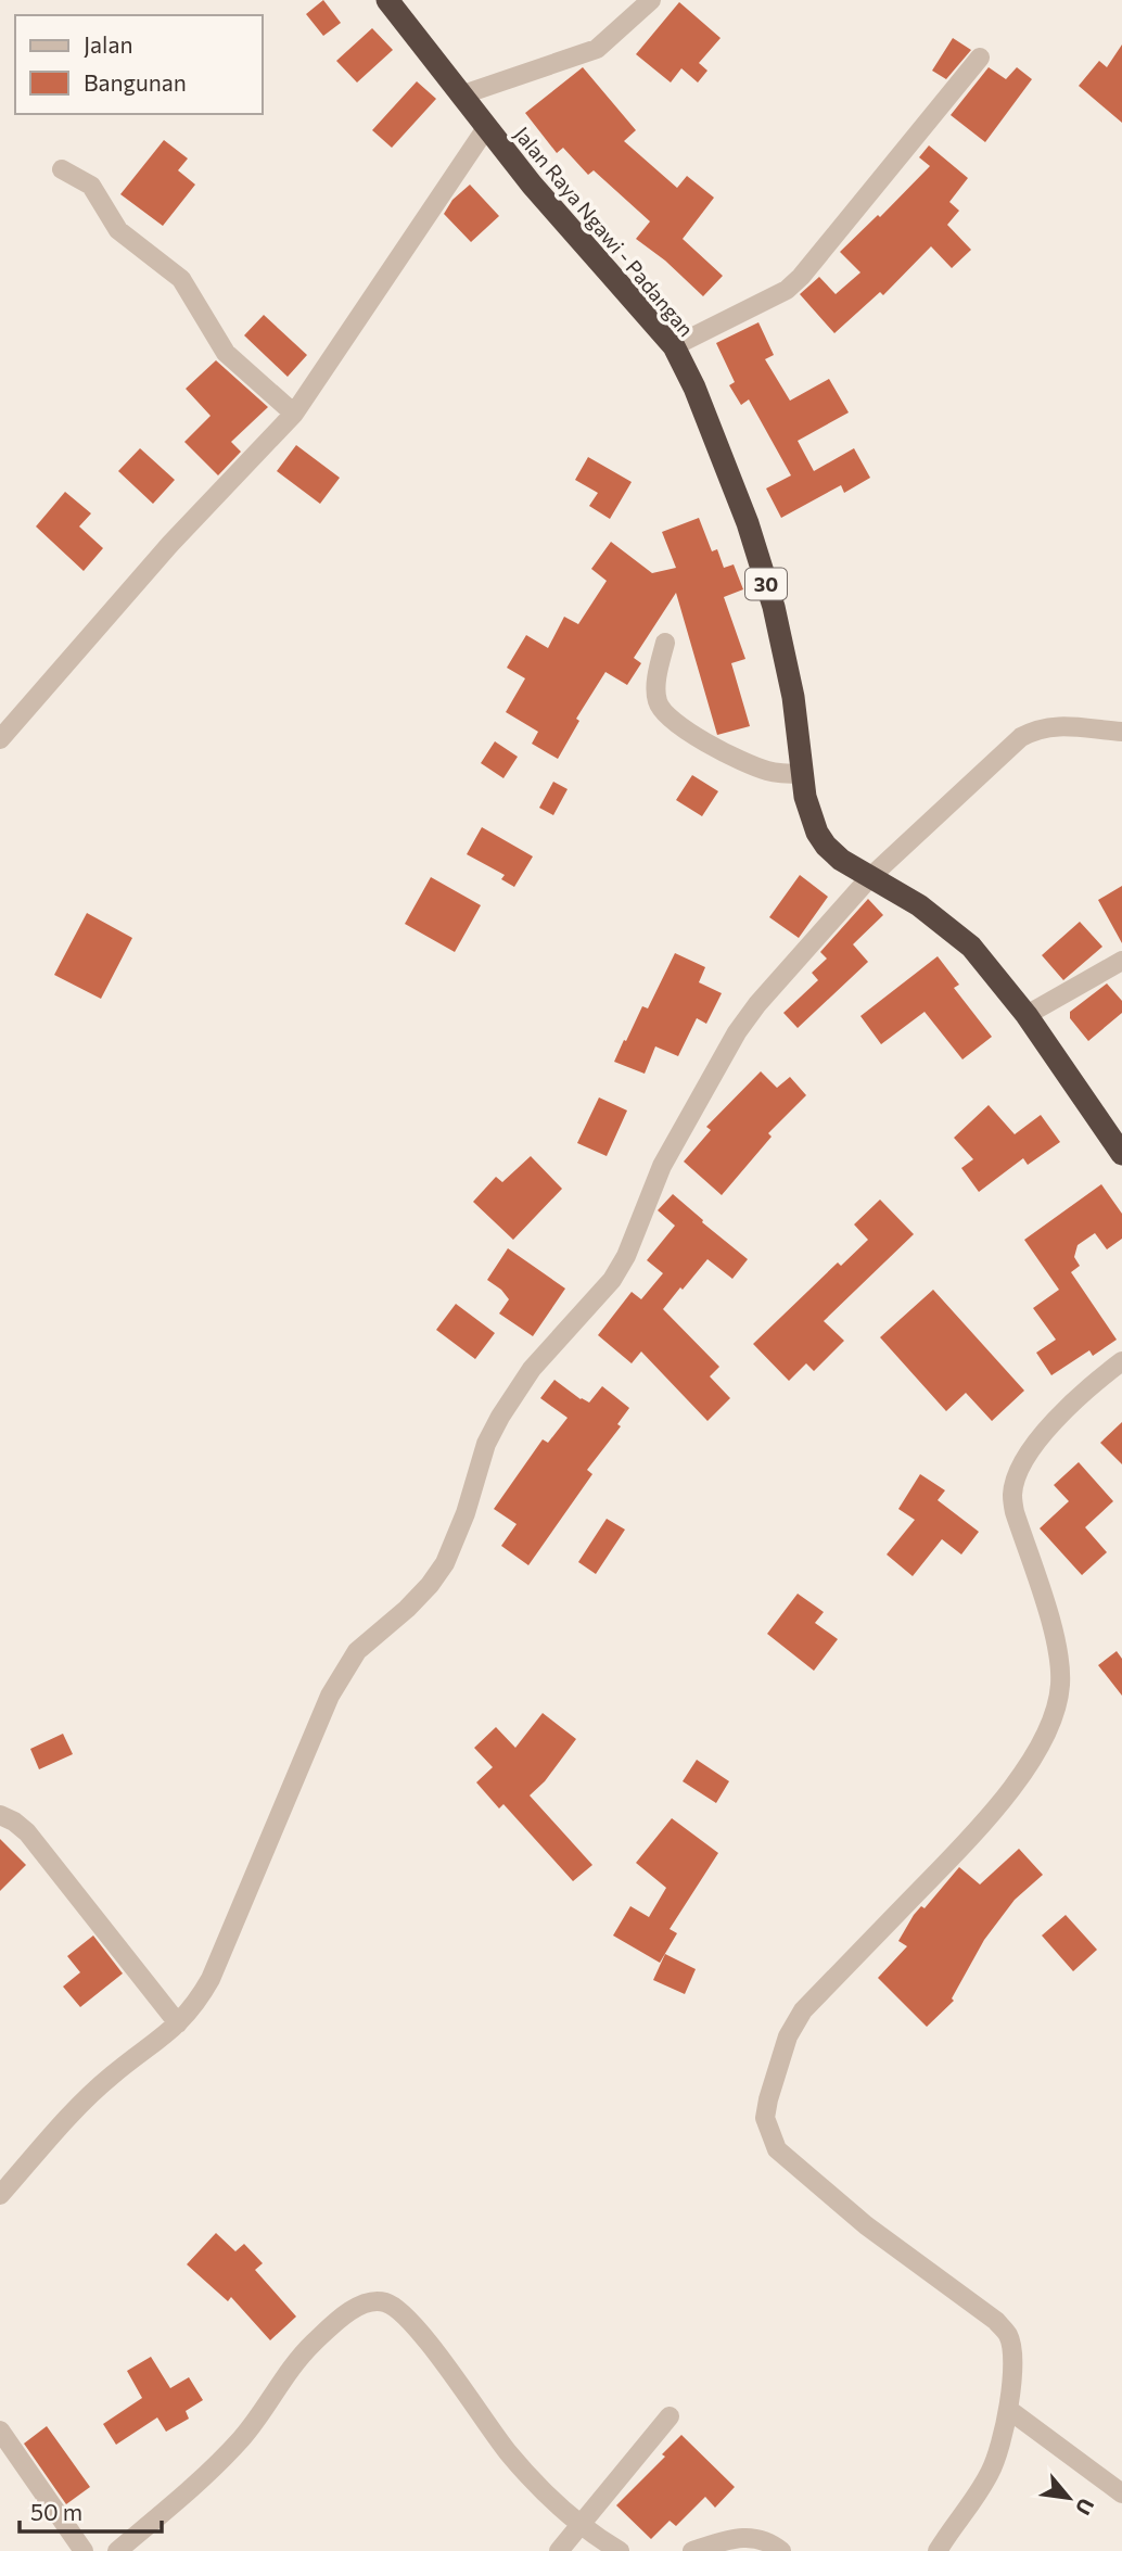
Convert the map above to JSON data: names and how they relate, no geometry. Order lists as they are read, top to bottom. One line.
{"streets":{"highway":["Jalan Raya Ngawi - Padangan","30"]},"legend":["Jalan","Bangunan"],"scale_bar":"50 m","north":"bottom right"}
